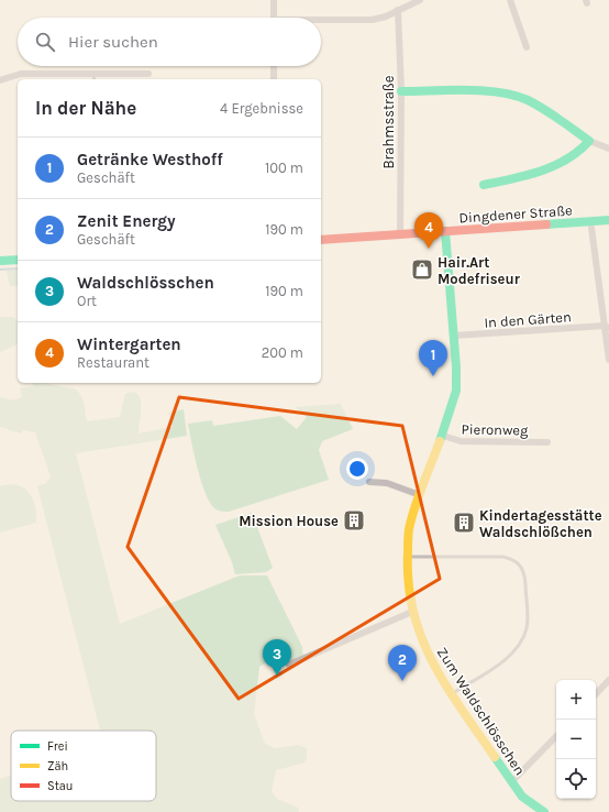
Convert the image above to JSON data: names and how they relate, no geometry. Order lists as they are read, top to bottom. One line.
{"streets":{"street":["Brahmsstraße","Dingdener Straße","In den Gärten","Pieronweg","Zum Waldschlösschen"]},"crossings":[["Brahmsstraße","Dingdener Straße"],["Dingdener Straße","Zum Waldschlösschen"],["In den Gärten","Zum Waldschlösschen"],["Pieronweg","Zum Waldschlösschen"]],"places":{"shop":["Hair.Art Modefriseur"],"building":["Mission House","Kindertagesstätte Waldschlößchen"]},"legend":["Frei","Zäh","Stau"],"page":{"search":"Hier suchen","heading":["In der Nähe","4 Ergebnisse"],"list":[{"mark":"1","name":"Getränke Westhoff","note":"Geschäft","value":"100 m"},{"mark":"2","name":"Zenit Energy","note":"Geschäft","value":"190 m"},{"mark":"3","name":"Waldschlösschen","note":"Ort","value":"190 m"},{"mark":"4","name":"Wintergarten","note":"Restaurant","value":"200 m"}],"pins":["4","1","3","2"],"map_buttons":["+","−"]}}
